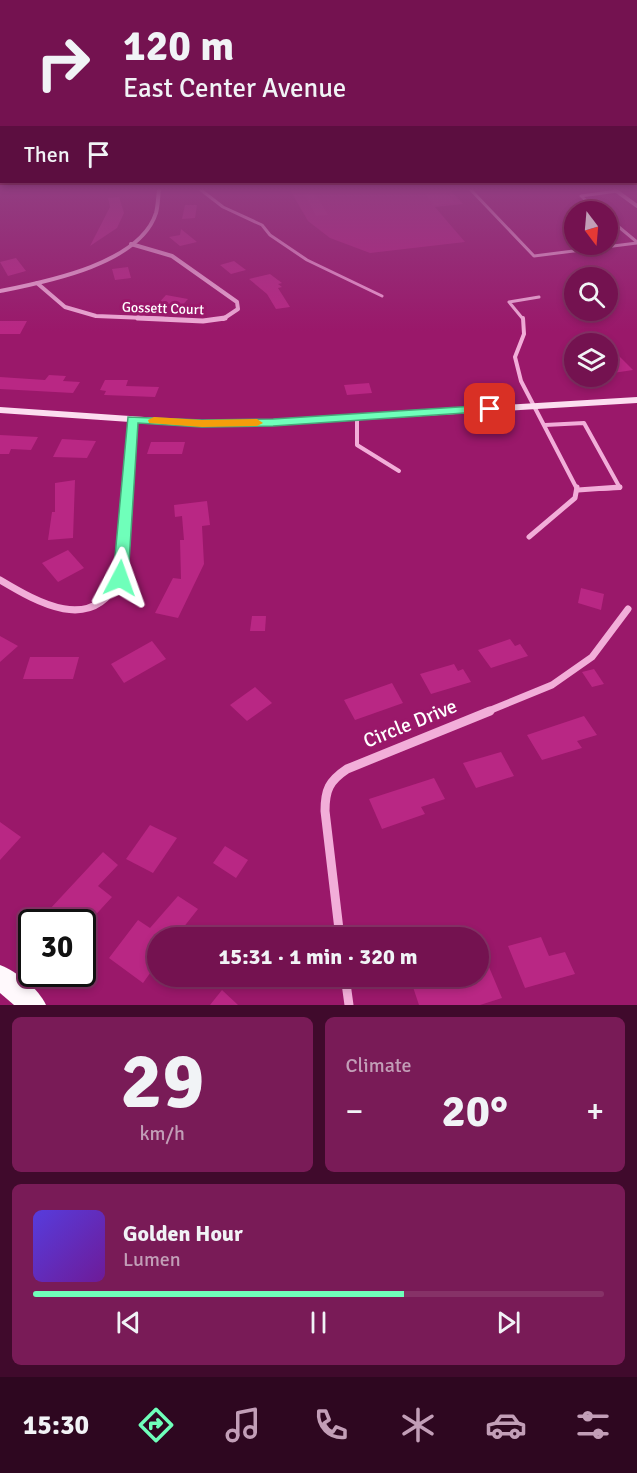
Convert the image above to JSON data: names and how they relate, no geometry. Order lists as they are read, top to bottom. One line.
{"streets":{"street":["Gossett Court","Circle Drive"]},"north":"bottom","page":{"turn":["120 m","East Center Avenue"],"then":"Then","limit":"30","trip":"15:31 · 1 min · 320 m","tile":[["29","km/h"],"Climate"],"heat":["−","20°","+"],"song":["Golden Hour","Lumen"],"tabs":"15:30"}}
